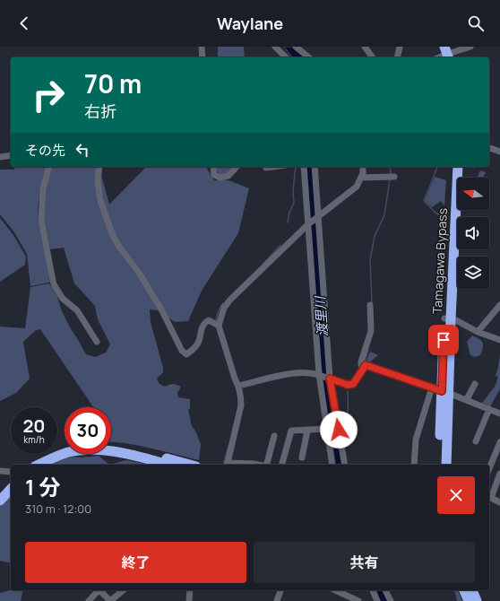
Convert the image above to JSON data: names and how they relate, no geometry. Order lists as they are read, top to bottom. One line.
{"streets":{"highway":["Tamagawa Bypass"]},"water":["渡里川"],"north":"left","page":{"header":"Waylane","turn":["70 m","右折"],"then":"その先","speed":"20 km/h","limit":"30","heading":["1 分","310 m · 12:00"],"buttons":["終了","共有"]}}
